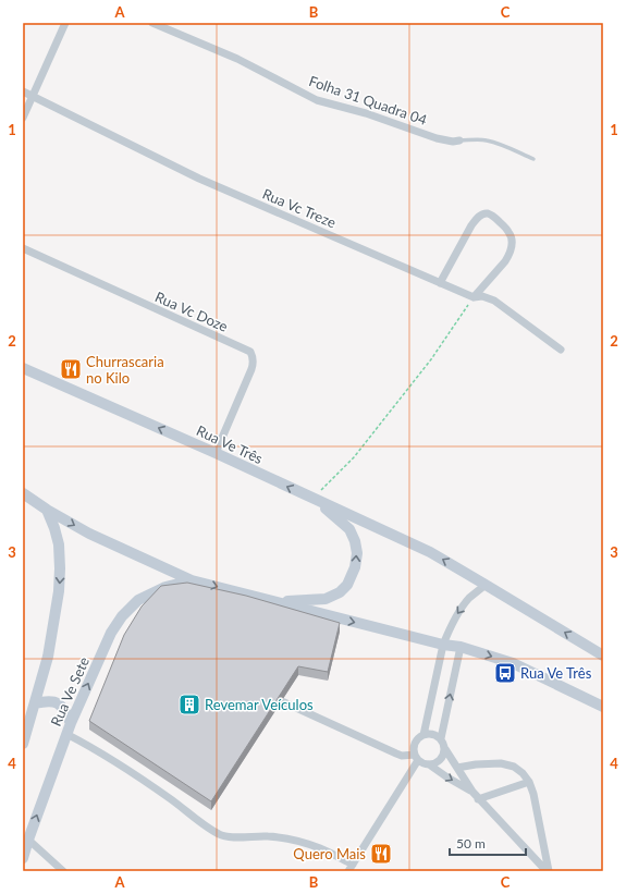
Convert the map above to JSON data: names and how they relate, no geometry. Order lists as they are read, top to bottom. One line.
{"streets":{"main road":["Rua Ve Três","Rua Ve Sete"],"street":["Folha 31 Quadra 04","Rua Vc Treze","Rua Vc Doze"]},"crossings":[["Rua Vc Doze","Rua Ve Três"]],"places":{"restaurant":["Churrascaria no Kilo","Quero Mais"],"bus stop":["Rua Ve Três"],"building":["Revemar Veículos"]},"scale_bar":"50 m","grid":{"columns":["A","B","C"],"rows":["1","2","3","4"]}}
